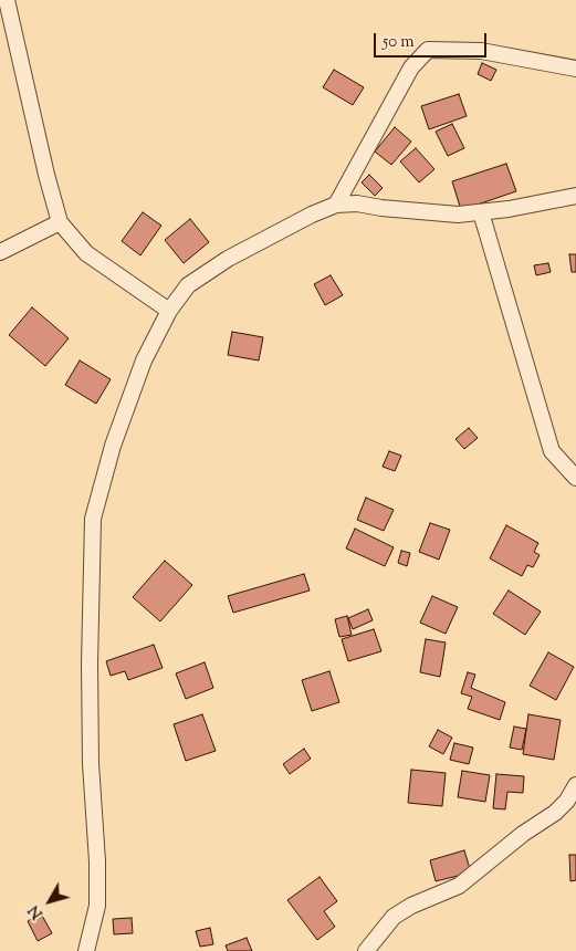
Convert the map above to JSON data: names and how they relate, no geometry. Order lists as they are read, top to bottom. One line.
{"scale_bar":"50 m","north":"bottom left"}
